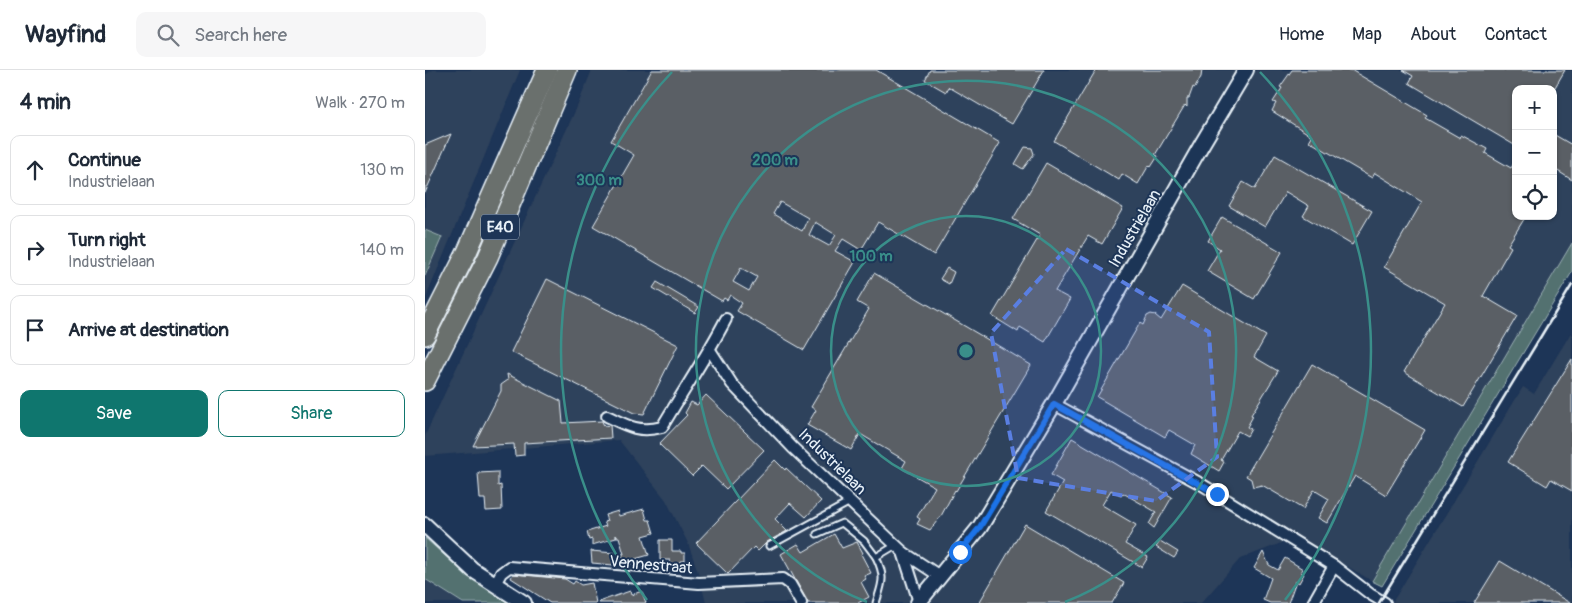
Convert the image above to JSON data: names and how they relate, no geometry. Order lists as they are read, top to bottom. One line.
{"streets":{"highway":["E40"],"street":["Industrielaan","Vennestraat"]},"page":{"header":"Wayfind","search":"Search here","nav":["Home","Map","About","Contact"],"heading":["4 min","Walk · 270 m"],"map_buttons":["+","−"],"list":[["Continue","Industrielaan","130 m"],["Turn right","Industrielaan","140 m"],"Arrive at destination"],"buttons":["Save","Share"]},"rings":["200 m","300 m","100 m"]}
